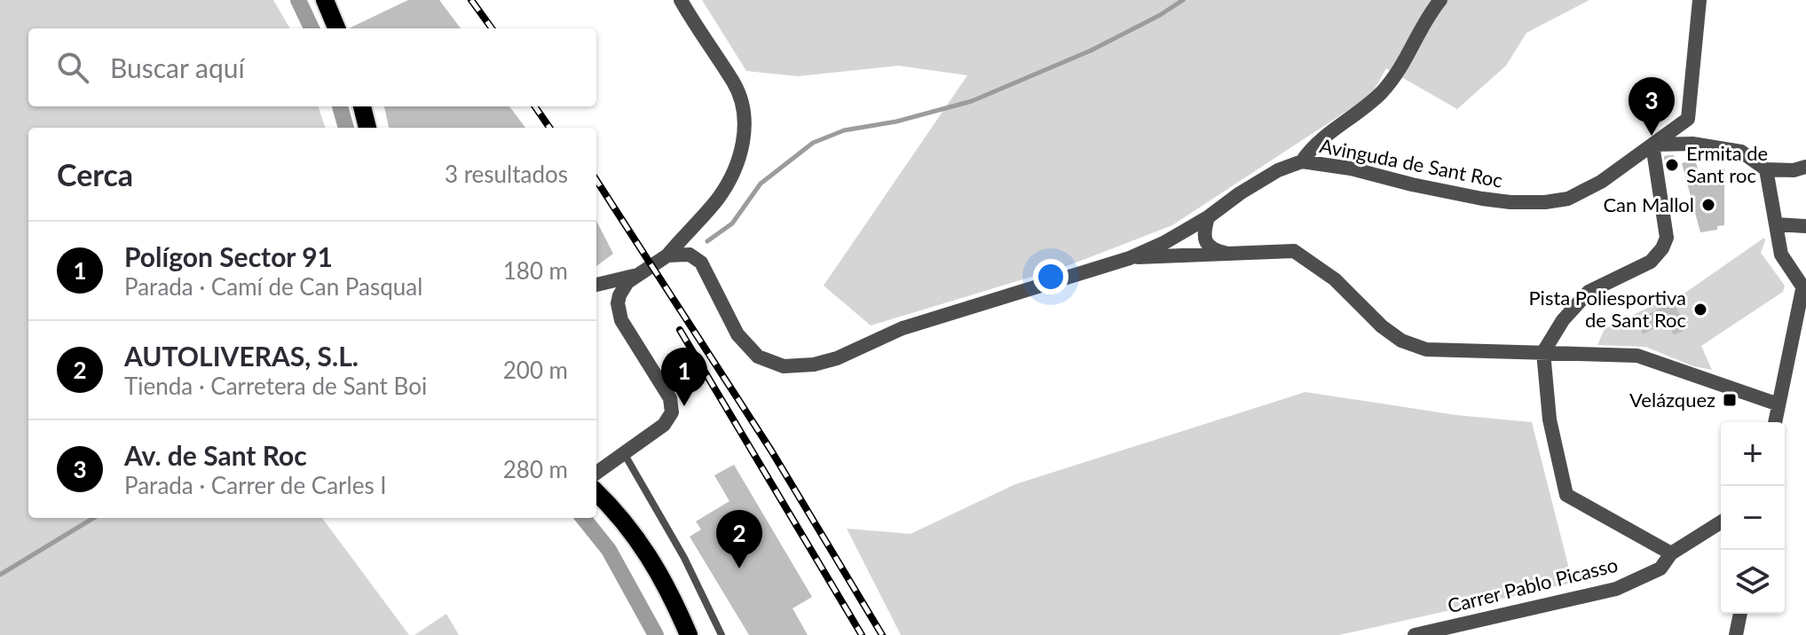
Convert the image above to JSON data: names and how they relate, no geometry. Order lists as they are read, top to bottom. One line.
{"streets":{"street":["Avinguda de Sant Roc","Carrer Pablo Picasso"]},"places":{"other":["Ermita de Sant roc","Can Mallol","Pista Poliesportiva de Sant Roc"],"transit":["Velázquez"]},"page":{"search":"Buscar aquí","pins":["3","1","2"],"heading":["Cerca","3 resultados"],"list":[{"mark":"1","name":"Polígon Sector 91","note":"Parada · Camí de Can Pasqual","value":"180 m"},{"mark":"2","name":"AUTOLIVERAS, S.L.","note":"Tienda · Carretera de Sant Boi","value":"200 m"},{"mark":"3","name":"Av. de Sant Roc","note":"Parada · Carrer de Carles I","value":"280 m"}],"map_buttons":["+","−"]}}
